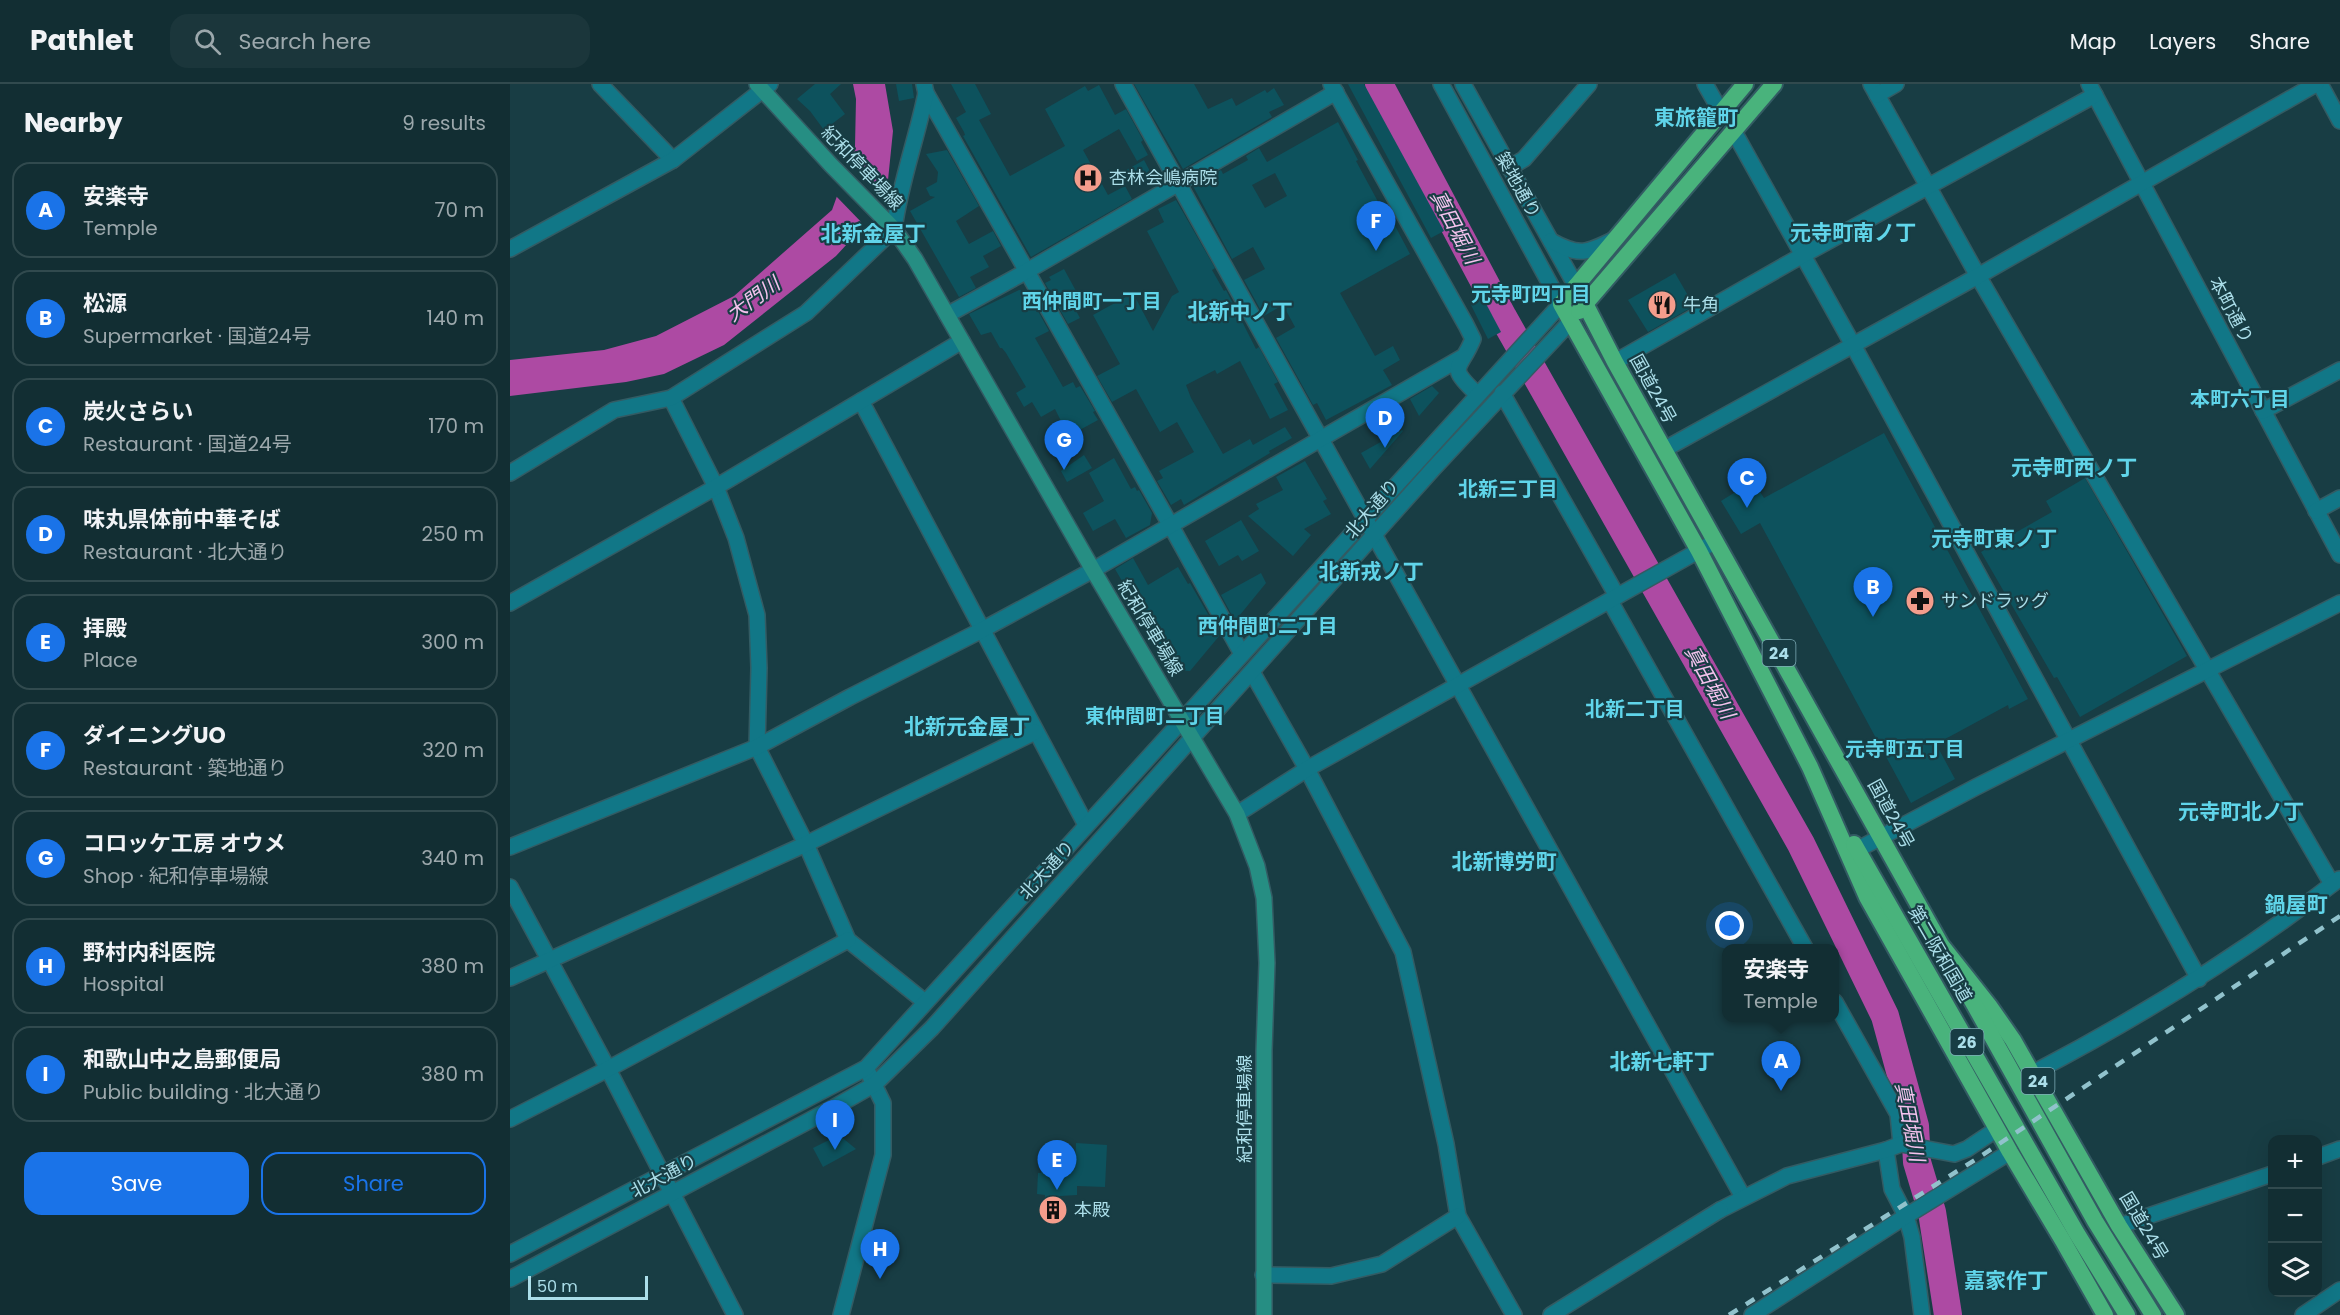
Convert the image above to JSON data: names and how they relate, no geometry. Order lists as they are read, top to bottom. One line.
{"streets":{"highway":["国道24号","24","第二阪和国道","26"],"main road":["紀和停車場線"],"street":["築地通り","本町通り","北大通り"]},"crossings":[["紀和停車場線","北大通り"],["築地通り","国道24号"],["築地通り","北大通り"],["築地通り","24"],["国道24号","第二阪和国道"],["北大通り","24"],["24","第二阪和国道"]],"districts":["東旅籠町","元寺町南ノ丁","北新金屋丁","元寺町四丁目","西仲間町一丁目","北新中ノ丁","本町六丁目","元寺町西ノ丁","北新三丁目","元寺町東ノ丁","北新戎ノ丁","西仲間町二丁目","北新二丁目","東仲間町二丁目","北新元金屋丁","元寺町五丁目","元寺町北ノ丁","北新博労町","鍋屋町","北新七軒丁","嘉家作丁"],"water":["真田堀川","大門川"],"places":{"hospital":["杏林会嶋病院"],"restaurant":["牛角"],"pharmacy":["サンドラッグ"],"building":["本殿"]},"scale_bar":"50 m","page":{"header":"Pathlet","search":"Search here","nav":["Map","Layers","Share"],"heading":["Nearby","9 results"],"list":[{"mark":"A","name":"安楽寺","note":"Temple","value":"70 m"},{"mark":"B","name":"松源","note":"Supermarket · 国道24号","value":"140 m"},{"mark":"C","name":"炭火さらい","note":"Restaurant · 国道24号","value":"170 m"},{"mark":"D","name":"味丸県体前中華そば","note":"Restaurant · 北大通り","value":"250 m"},{"mark":"E","name":"拝殿","note":"Place","value":"300 m"},{"mark":"F","name":"ダイニングUO","note":"Restaurant · 築地通り","value":"320 m"},{"mark":"G","name":"コロッケ工房 オウメ","note":"Shop · 紀和停車場線","value":"340 m"},{"mark":"H","name":"野村内科医院","note":"Hospital","value":"380 m"},{"mark":"I","name":"和歌山中之島郵便局","note":"Public building · 北大通り","value":"380 m"}],"pins":["F","D","G","C","B","A","I","E","H"],"popup":["安楽寺","Temple"],"buttons":["Save","Share"],"map_buttons":["+","−"],"scale":"50 m"}}
